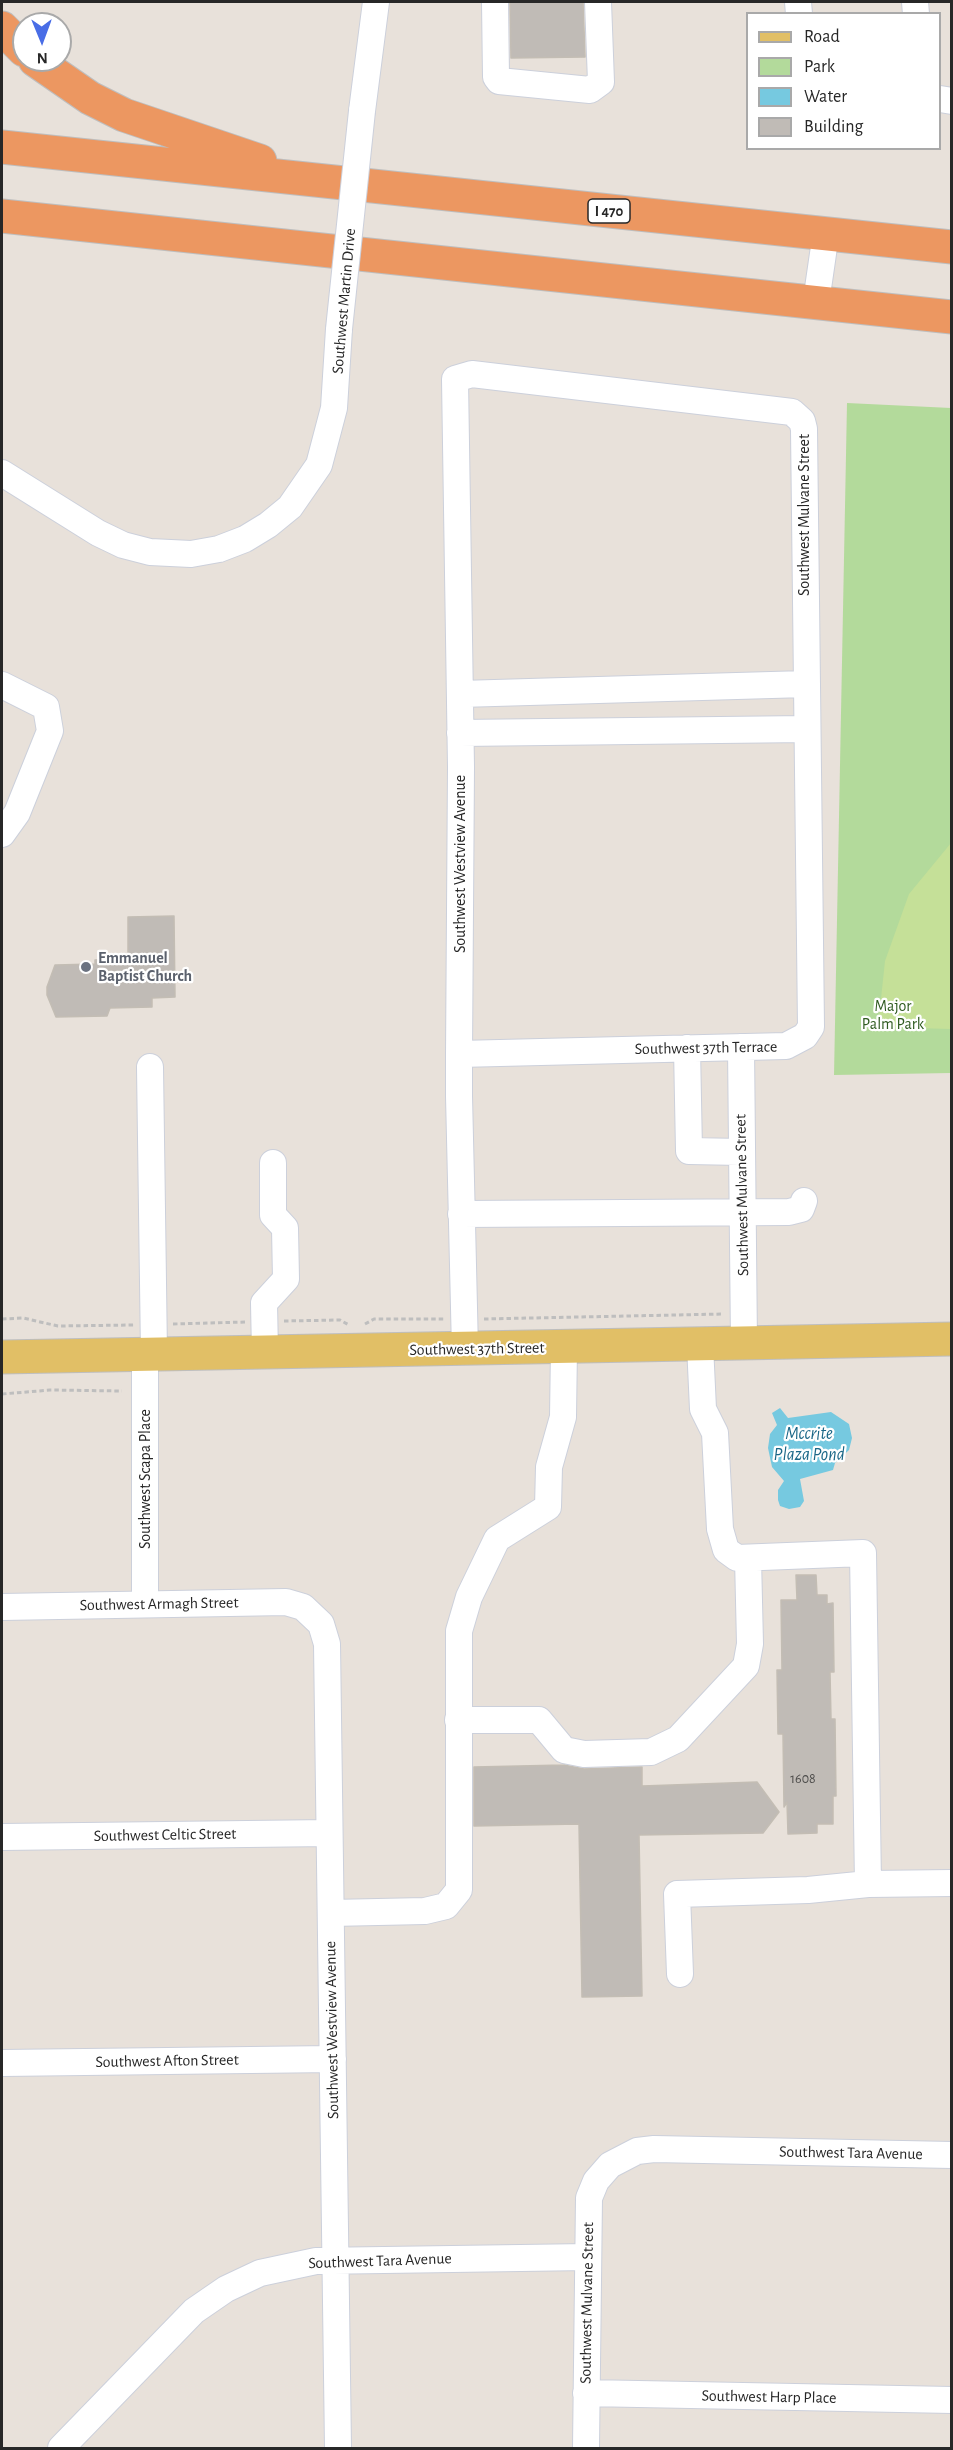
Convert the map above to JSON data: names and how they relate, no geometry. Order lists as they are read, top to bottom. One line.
{"streets":{"highway":["I 470"],"main road":["Southwest 37th Street"],"street":["Southwest Martin Drive","Southwest Mulvane Street","Southwest Westview Avenue","Southwest 37th Terrace","Southwest Scapa Place","Southwest Armagh Street","Southwest Celtic Street","Southwest Afton Street","Southwest Tara Avenue","Southwest Harp Place"]},"crossings":[["Southwest Mulvane Street","Southwest Westview Avenue"],["Southwest Mulvane Street","Southwest 37th Terrace"],["Southwest Mulvane Street","Southwest 37th Street"],["Southwest Mulvane Street","Southwest Tara Avenue"],["Southwest Mulvane Street","Southwest Harp Place"],["Southwest Westview Avenue","Southwest 37th Terrace"],["Southwest Westview Avenue","Southwest 37th Street"],["Southwest Westview Avenue","Southwest Armagh Street"],["Southwest Westview Avenue","Southwest Celtic Street"],["Southwest Westview Avenue","Southwest Afton Street"],["Southwest Westview Avenue","Southwest Tara Avenue"],["Southwest 37th Street","Southwest Scapa Place"],["Southwest Scapa Place","Southwest Armagh Street"]],"water":["Mccrite Plaza Pond"],"parks":["Major Palm Park"],"places":["Emmanuel Baptist Church"],"house_numbers":["1608"],"legend":["Road","Park","Water","Building"],"north":"bottom"}
